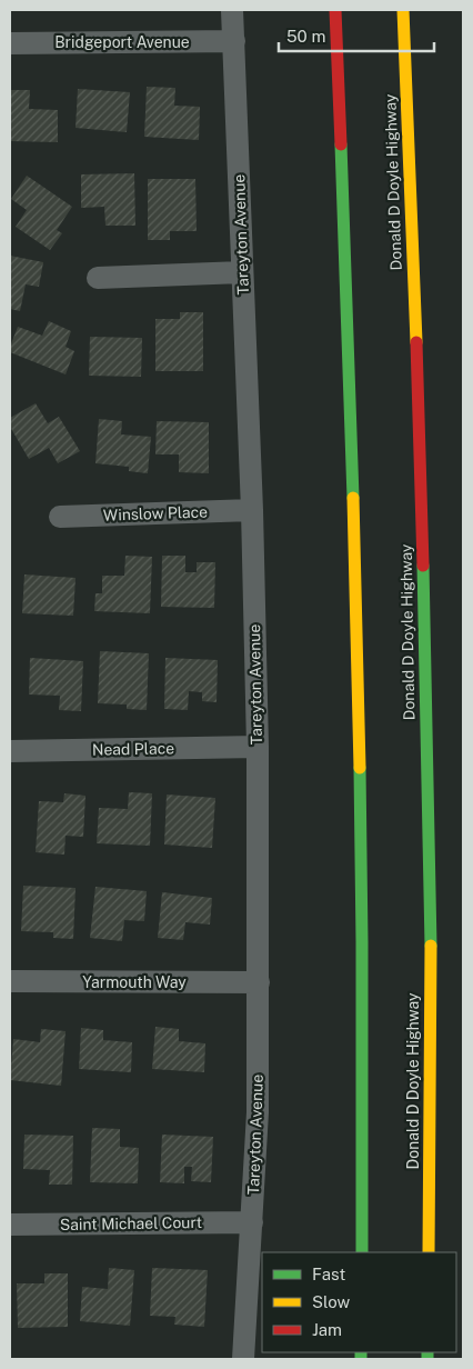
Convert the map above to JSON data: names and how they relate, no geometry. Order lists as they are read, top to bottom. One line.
{"streets":{"highway":["Donald D Doyle Highway"],"street":["Bridgeport Avenue","Tareyton Avenue","Winslow Place","Nead Place","Yarmouth Way","Saint Michael Court"]},"crossings":[["Bridgeport Avenue","Tareyton Avenue"],["Tareyton Avenue","Winslow Place"],["Tareyton Avenue","Nead Place"],["Tareyton Avenue","Yarmouth Way"],["Tareyton Avenue","Saint Michael Court"]],"legend":["Fast","Slow","Jam"],"scale_bar":"50 m"}
